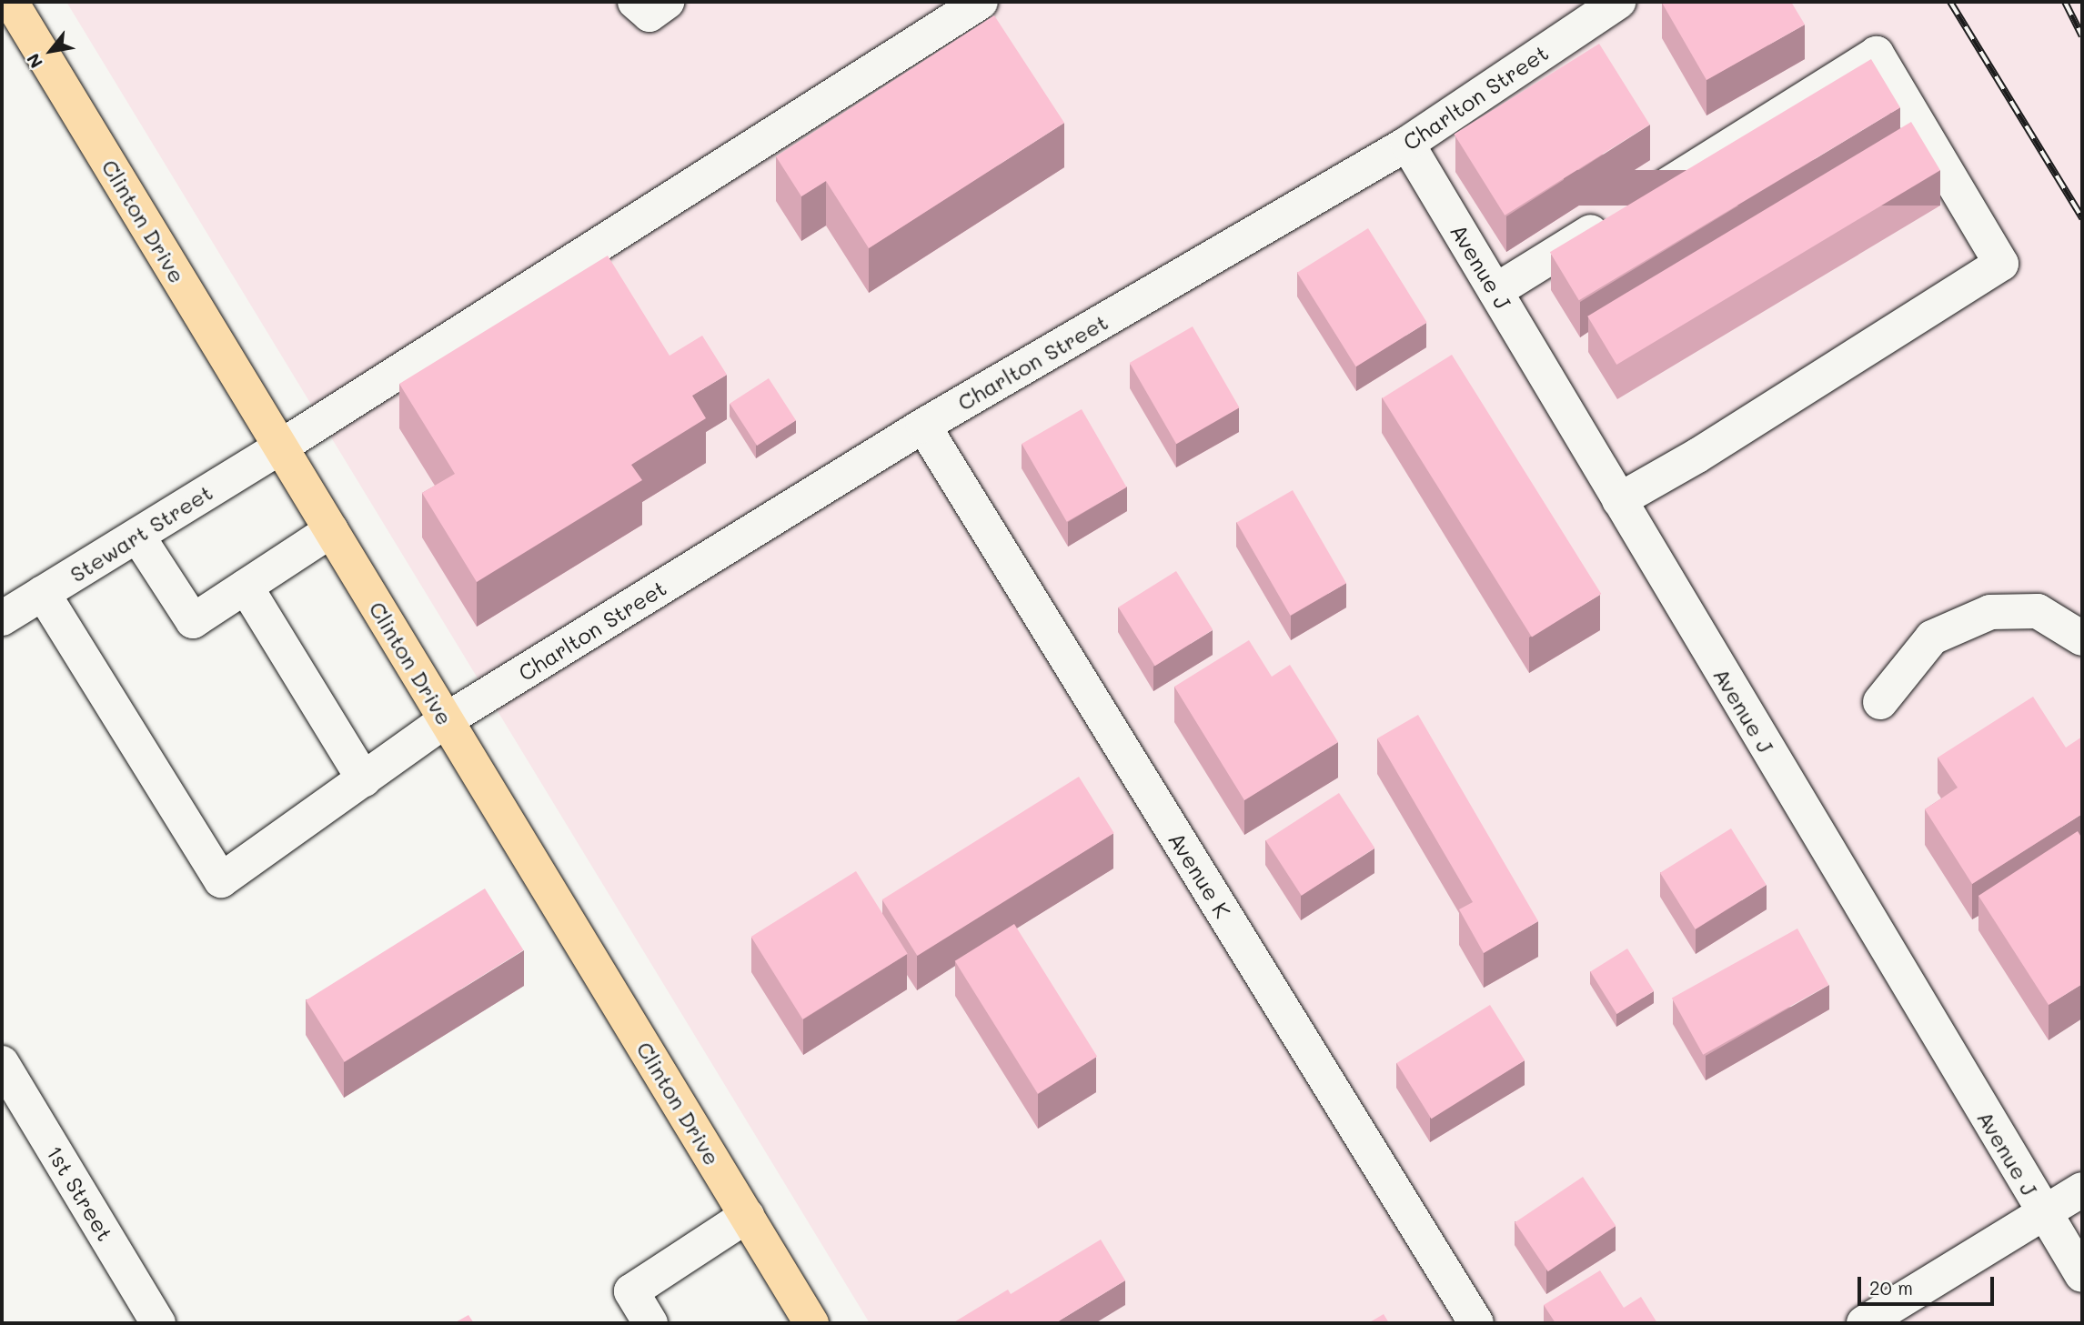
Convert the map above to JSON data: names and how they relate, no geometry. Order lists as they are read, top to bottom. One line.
{"streets":{"main road":["Clinton Drive"],"street":["Charlton Street","Avenue J","Stewart Street","Avenue K","1st Street"]},"crossings":[["Charlton Street","Clinton Drive"],["Charlton Street","Avenue J"],["Charlton Street","Stewart Street"],["Charlton Street","Avenue K"],["Clinton Drive","Stewart Street"]],"scale_bar":"20 m","north":"bottom left"}
